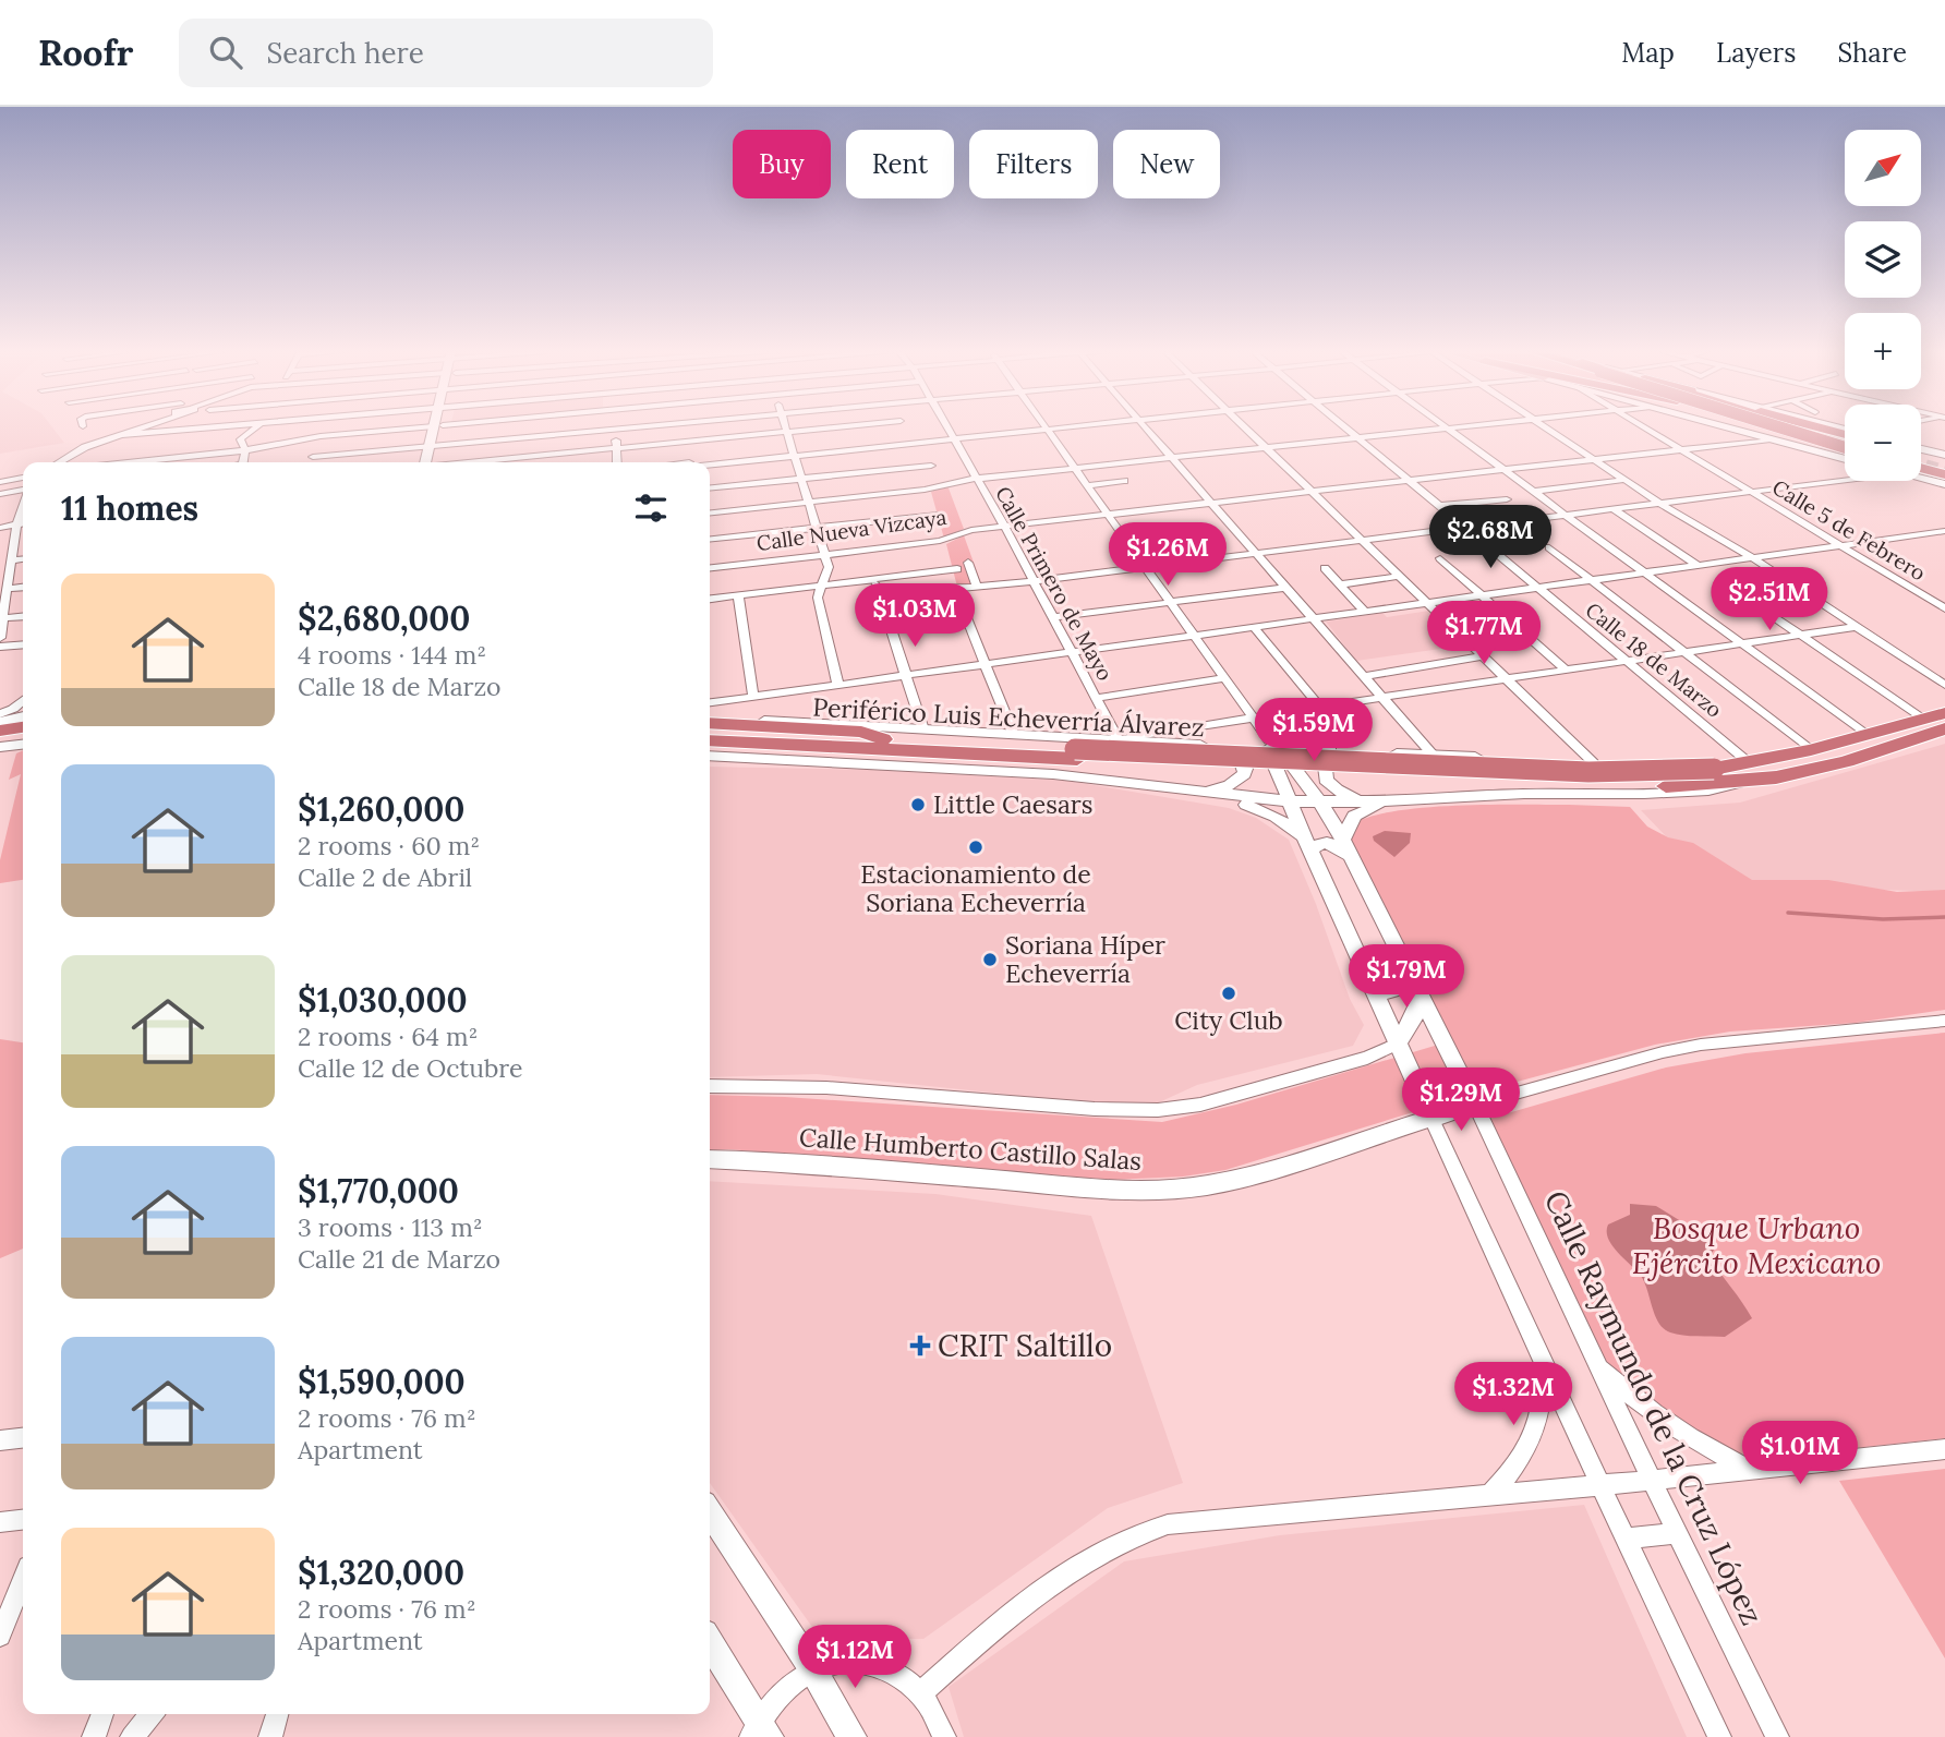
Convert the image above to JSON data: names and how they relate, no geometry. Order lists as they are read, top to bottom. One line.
{"streets":{"highway":["Periférico Luis Echeverría Álvarez"],"street":["Calle Nueva Vizcaya","Calle 5 de Febrero","Calle Primero de Mayo","Calle 18 de Marzo","Calle Humberto Castillo Salas","Calle Raymundo de la Cruz López"]},"crossings":[["Calle Nueva Vizcaya","Calle 5 de Febrero"],["Calle Nueva Vizcaya","Calle Primero de Mayo"],["Calle Nueva Vizcaya","Calle 18 de Marzo"],["Calle 18 de Marzo","Periférico Luis Echeverría Álvarez"],["Calle Humberto Castillo Salas","Calle Raymundo de la Cruz López"]],"parks":["Bosque Urbano Ejército Mexicano"],"places":{"other":["Little Caesars","Estacionamiento de Soriana Echeverría","Soriana Híper Echeverría","City Club"],"health":["CRIT Saltillo"]},"north":"top right","page":{"header":"Roofr","search":"Search here","nav":["Map","Layers","Share"],"map_buttons":["+","−"],"chip":["Buy","Rent","Filters","New"],"heading":"11 homes","price":["$2.68M","$1.26M","$2.51M","$1.03M","$1.77M","$1.59M","$1.79M","$1.29M","$1.32M","$1.01M","$1.12M"],"list":[{"name":"$2,680,000","note":"4 rooms · 144 m² · Calle 18 de Marzo"},{"name":"$1,260,000","note":"2 rooms · 60 m² · Calle 2 de Abril"},{"name":"$1,030,000","note":"2 rooms · 64 m² · Calle 12 de Octubre"},{"name":"$1,770,000","note":"3 rooms · 113 m² · Calle 21 de Marzo"},{"name":"$1,590,000","note":"2 rooms · 76 m² · Apartment"},{"name":"$1,320,000","note":"2 rooms · 76 m² · Apartment"}]}}
